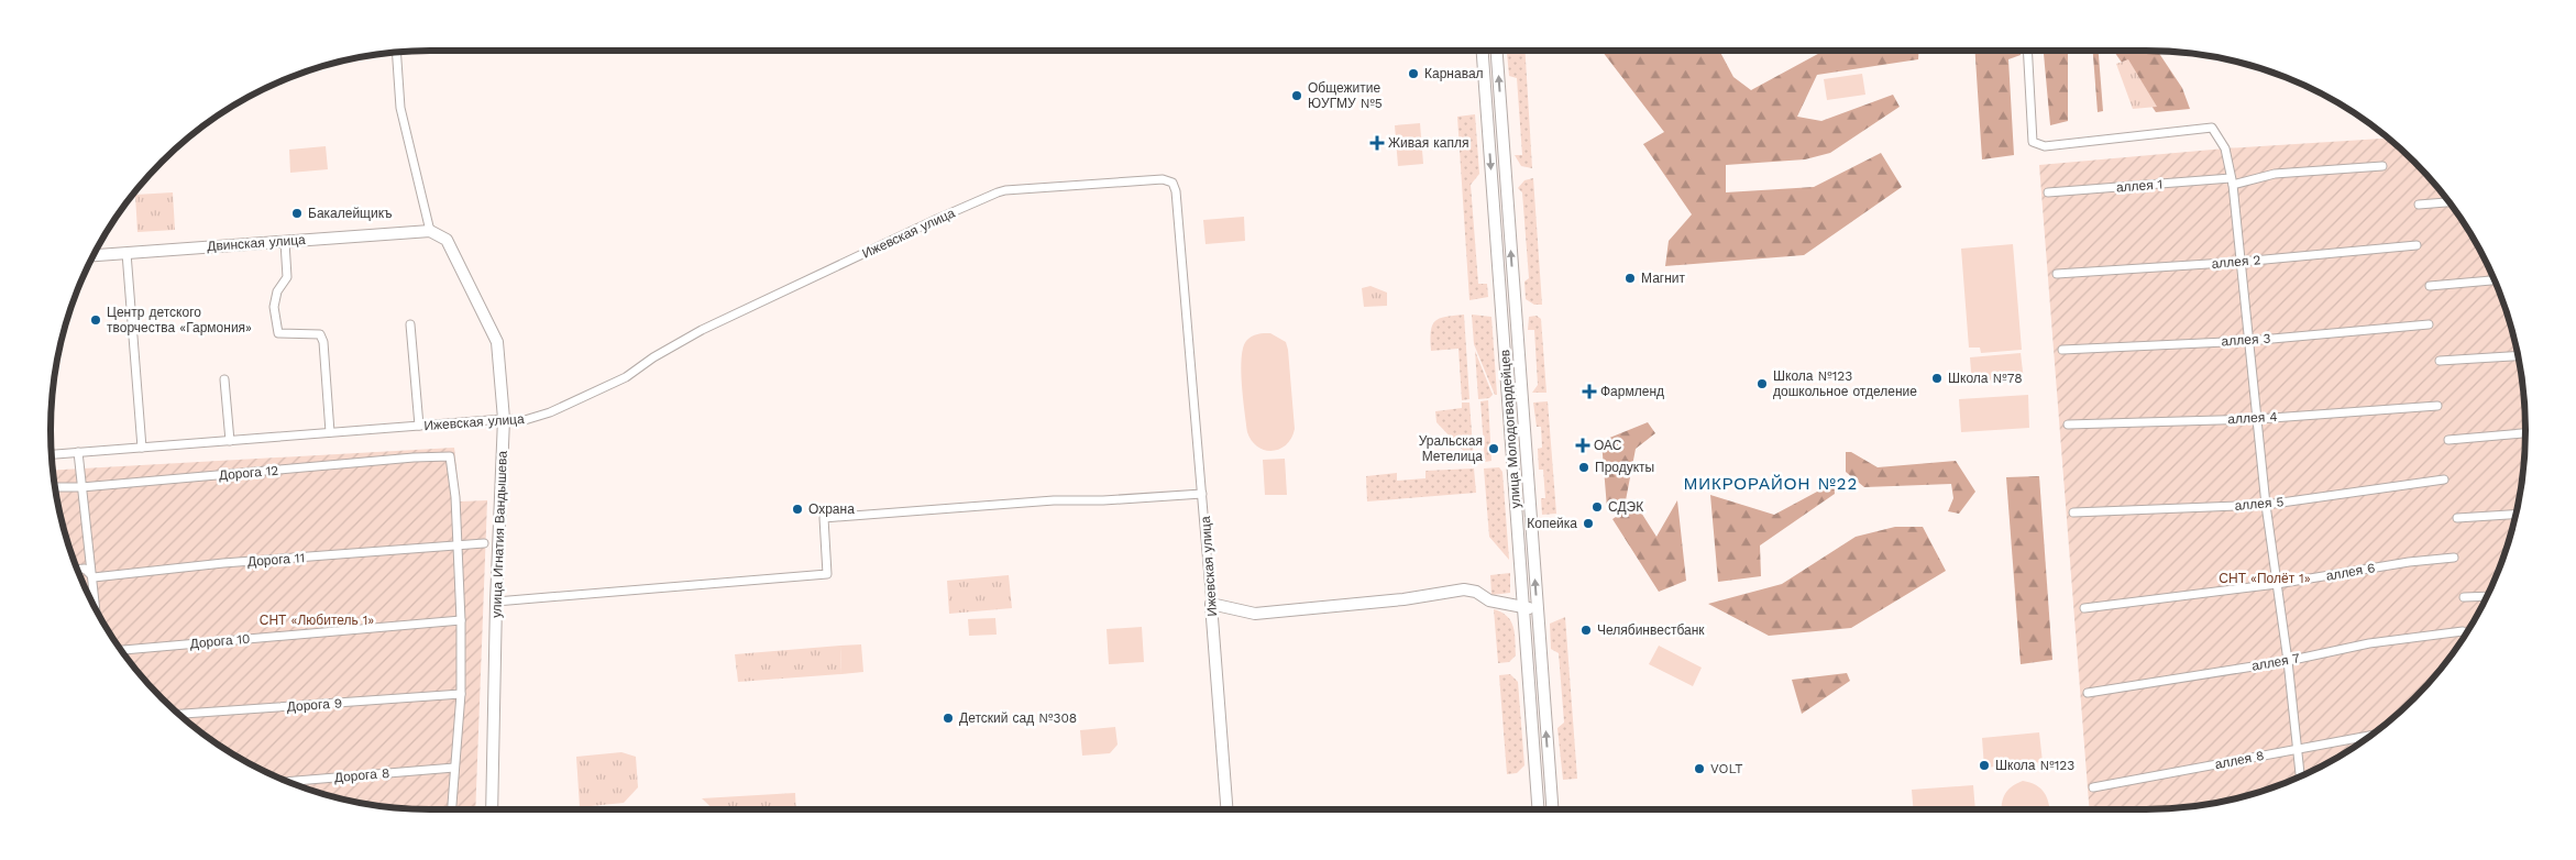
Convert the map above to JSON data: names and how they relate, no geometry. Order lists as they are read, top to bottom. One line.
{"streets":{"main road":["Ижевская улица","Двинская улица","улица Молодогвардейцев","улица Игнатия Вандышева"],"street":["аллея 1","аллея 2","аллея 3","аллея 4","Дорога 12","аллея 5","Дорога 11","аллея 6","Дорога 10","аллея 7","Дорога 9","аллея 8","Дорога 8"]},"crossings":[["Ижевская улица","улица Игнатия Вандышева"],["Двинская улица","улица Игнатия Вандышева"],["Дорога 12","Дорога 11"]],"districts":["МИКРОРАЙОН №22"],"parks":["СНТ «Полёт 1»","СНТ «Любитель 1»"],"places":{"other":["Карнавал","Общежитие ЮУГМУ №5","Бакалейщикъ","Магнит","Центр детского творчества «Гармония»","Школа №78","Школа №123 дошкольное отделение","Уральская Метелица","Продукты","СДЭК","Охрана","Копейка","Челябинвестбанк","Детский сад №308","Школа №123","VOLT"],"health":["Живая капля","Фармленд","ОАС"]}}
